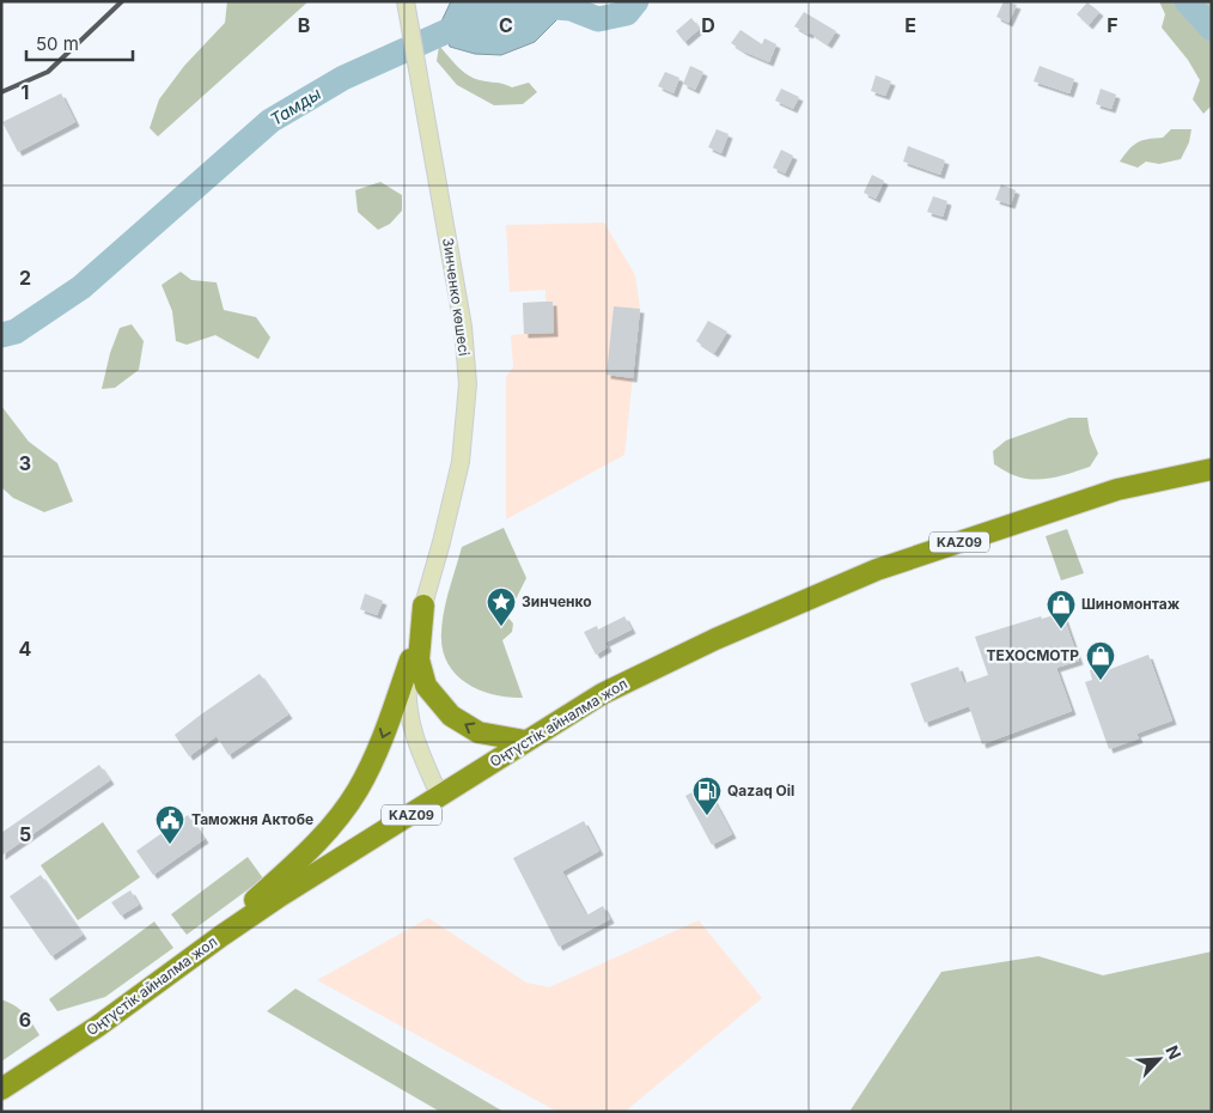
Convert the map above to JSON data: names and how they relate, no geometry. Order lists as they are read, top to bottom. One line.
{"streets":{"highway":["KAZ09","Оңтүстік айналма жол"],"main road":["Зинченко көшесі"]},"crossings":[["Зинченко көшесі","Оңтүстік айналма жол"]],"water":["Тамды"],"places":{"place":["Зинченко"],"shop":["Шиномонтаж","ТЕХОСМОТР"],"fuel station":["Qazaq Oil"],"public building":["Таможня Актобе"]},"scale_bar":"50 m","north":"top right","grid":{"columns":["B","C","D","E","F"],"rows":["1","2","3","4","5","6"]}}
